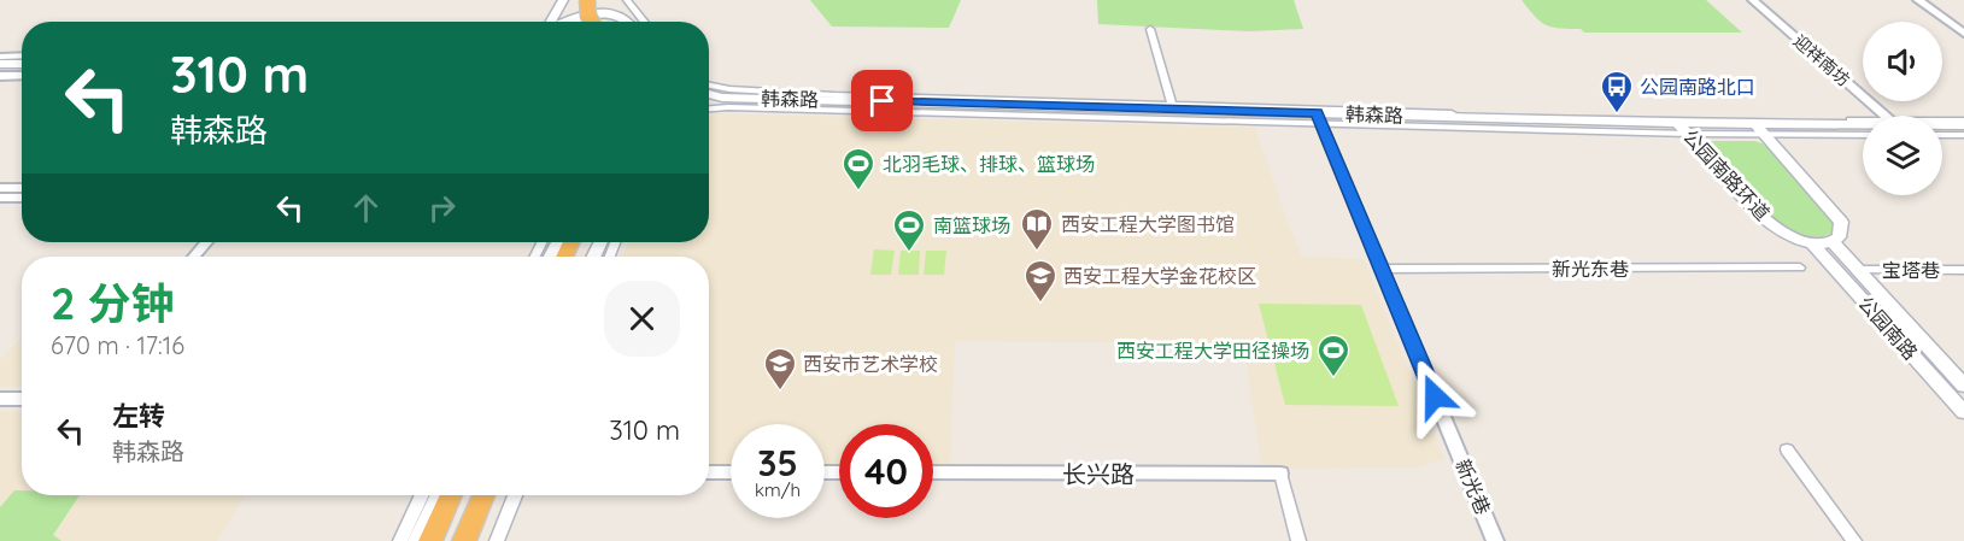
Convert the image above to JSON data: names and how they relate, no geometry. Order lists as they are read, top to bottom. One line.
{"streets":{"main road":["韩森路","公园南路环道","公园南路"],"street":["迎祥南坊","新光东巷","宝塔巷","长兴路","新光巷"]},"crossings":[["韩森路","公园南路环道"],["韩森路","新光巷"],["公园南路环道","公园南路"],["新光东巷","新光巷"],["宝塔巷","公园南路"]],"places":{"bus stop":["公园南路北口"],"sports":["北羽毛球、排球、篮球场","南篮球场","西安工程大学田径操场"],"library":["西安工程大学图书馆"],"school or university":["西安工程大学金花校区","西安市艺术学校"]},"page":{"turn":["310 m","韩森路"],"heading":["2 分钟","670 m · 17:16"],"list":[{"name":"左转","note":"韩森路","value":"310 m"}],"speed":"35 km/h","limit":"40"}}
